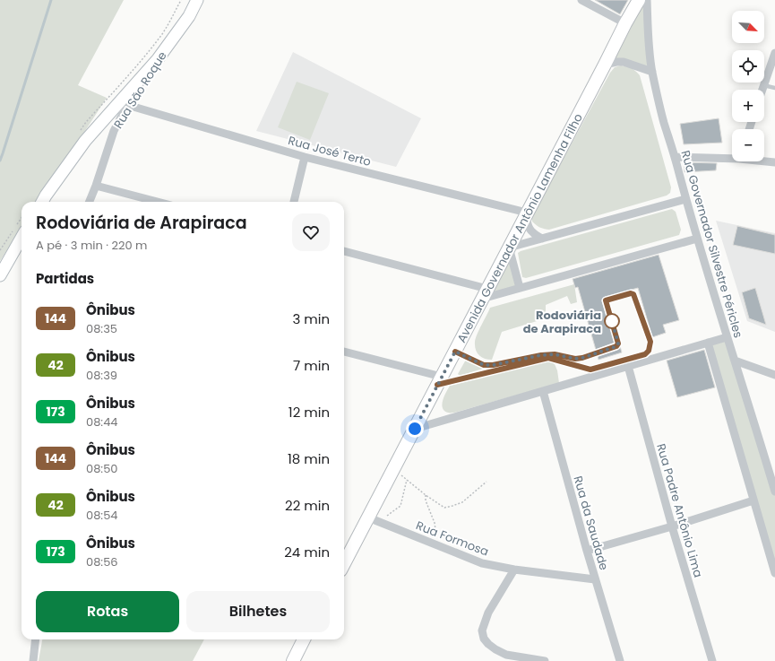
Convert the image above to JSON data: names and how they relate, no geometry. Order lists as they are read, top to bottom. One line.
{"streets":{"main road":["Rua São Roque","Avenida Governador Antônio Lamenha Filho"],"street":["Rua José Terto","Rua Governador Silvestre Péricles","Rua Padre Antônio Lima","Rua da Saudade","Rua Formosa"]},"crossings":[["Rua São Roque","Rua José Terto"],["Rua José Terto","Avenida Governador Antônio Lamenha Filho"],["Avenida Governador Antônio Lamenha Filho","Rua Formosa"],["Rua da Saudade","Rua Formosa"]],"places":["Rodoviária de Arapiraca"],"lines":["bus line 144"],"north":"bottom right","page":{"map_buttons":["+","−"],"heading":[["Rodoviária de Arapiraca","A pé · 3 min · 220 m"],"Partidas"],"list":[{"mark":"144","name":"Ônibus","note":"08:35","value":"3 min"},{"mark":"42","name":"Ônibus","note":"08:39","value":"7 min"},{"mark":"173","name":"Ônibus","note":"08:44","value":"12 min"},{"mark":"144","name":"Ônibus","note":"08:50","value":"18 min"},{"mark":"42","name":"Ônibus","note":"08:54","value":"22 min"},{"mark":"173","name":"Ônibus","note":"08:56","value":"24 min"}],"buttons":["Rotas","Bilhetes"]}}
